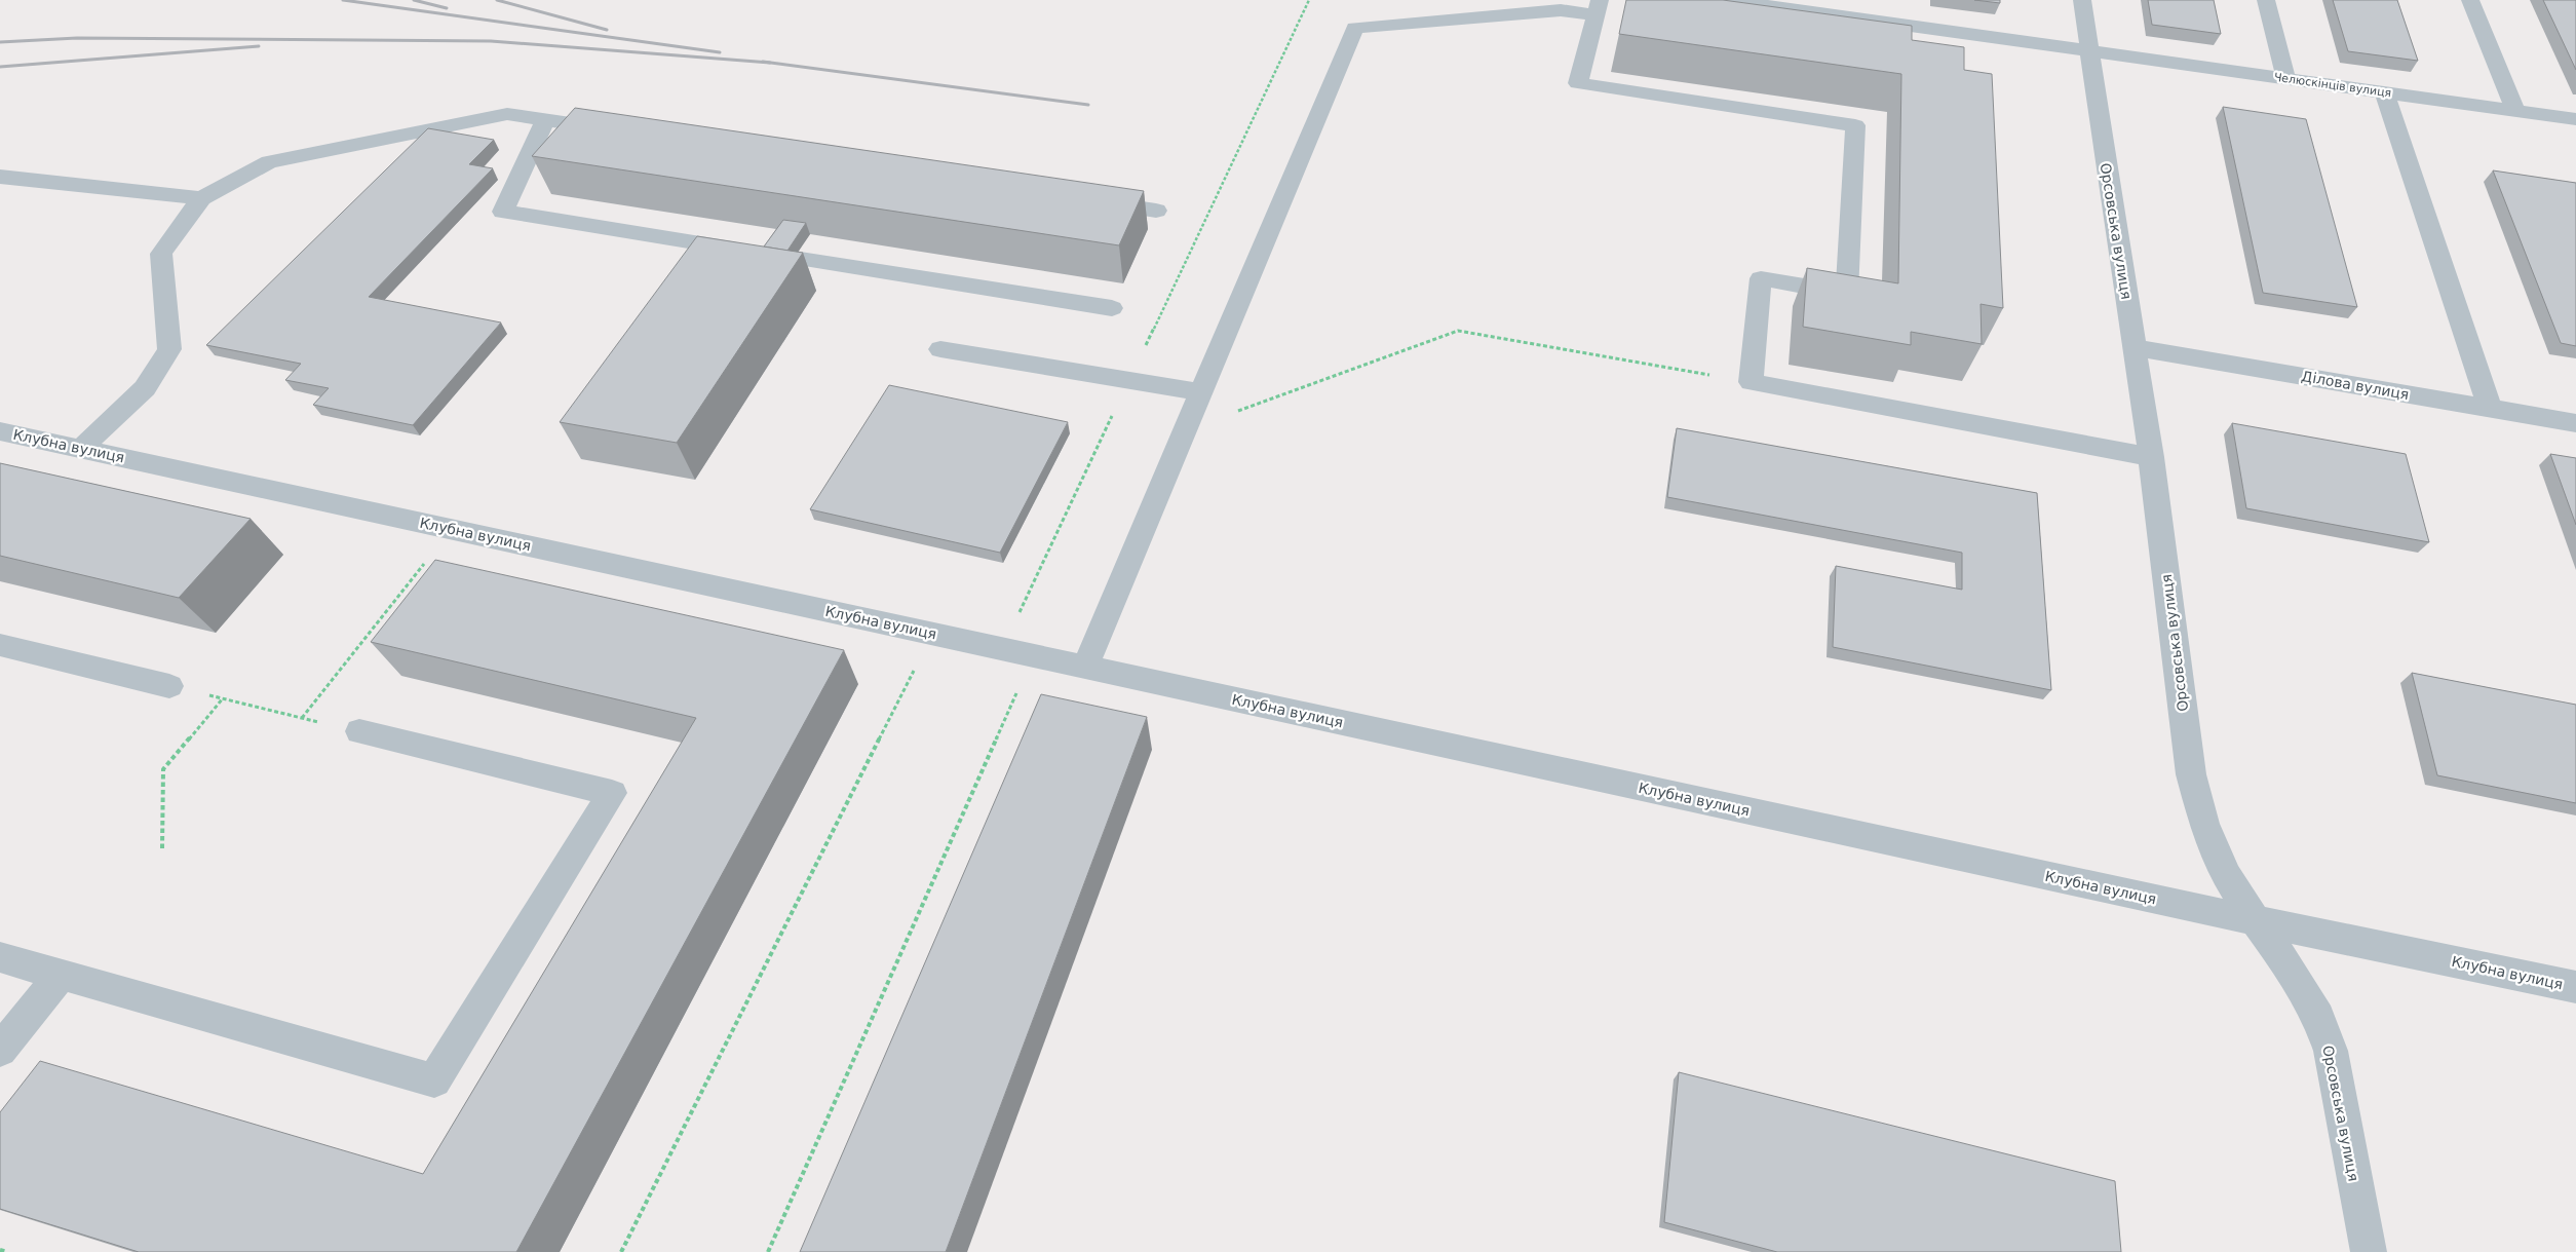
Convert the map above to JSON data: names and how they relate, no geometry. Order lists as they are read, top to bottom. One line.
{"streets":{"street":["Челюскінців вулиця","Орсовська вулиця","Ділова вулиця","Клубна вулиця"]},"crossings":[["Челюскінців вулиця","Орсовська вулиця"],["Орсовська вулиця","Ділова вулиця"],["Орсовська вулиця","Клубна вулиця"]]}
